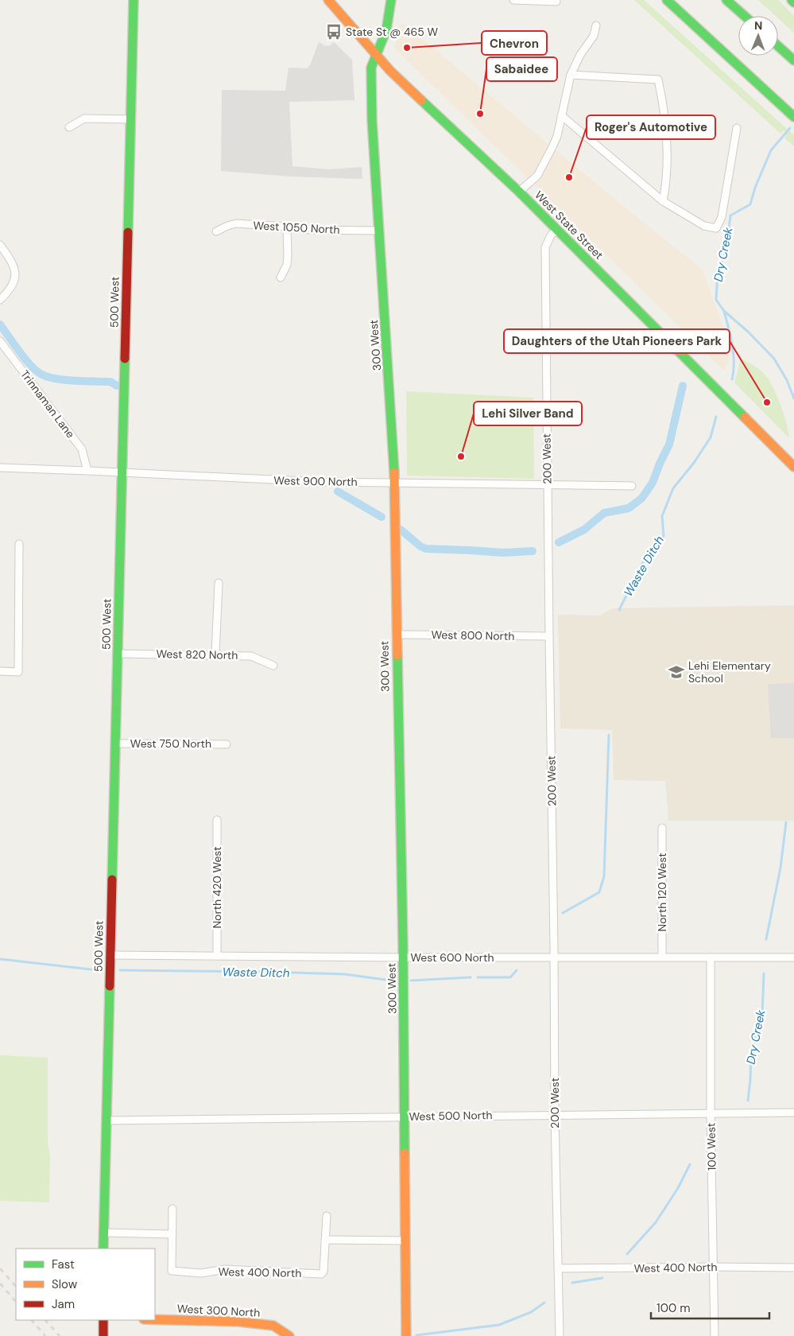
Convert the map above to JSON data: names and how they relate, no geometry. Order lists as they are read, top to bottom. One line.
{"streets":{"main road":["West State Street","500 West","300 West","West 300 North"],"street":["West 1050 North","Trinnaman Lane","200 West","West 900 North","West 800 North","West 820 North","West 750 North","North 420 West","North 120 West","West 600 North","West 500 North","100 West","West 400 North"]},"crossings":[["West State Street","300 West"],["West State Street","200 West"],["West 1050 North","300 West"],["500 West","West 900 North"],["500 West","West 820 North"],["500 West","West 750 North"],["500 West","West 600 North"],["500 West","West 500 North"],["300 West","West 900 North"],["300 West","West 800 North"],["300 West","West 600 North"],["300 West","West 500 North"],["Trinnaman Lane","West 900 North"],["200 West","West 900 North"],["200 West","West 800 North"],["200 West","West 600 North"],["200 West","West 500 North"],["200 West","West 400 North"],["North 420 West","West 600 North"],["North 120 West","West 600 North"],["West 600 North","100 West"],["West 500 North","100 West"],["100 West","West 400 North"]],"water":["Dry Creek","Waste Ditch"],"places":{"bus stop":["State St @ 465 W"],"other":["Chevron","Sabaidee","Roger's Automotive","Daughters of the Utah Pioneers Park","Lehi Silver Band"],"school or university":["Lehi Elementary School"]},"legend":["Fast","Slow","Jam"],"scale_bar":"100 m","north":"top"}
